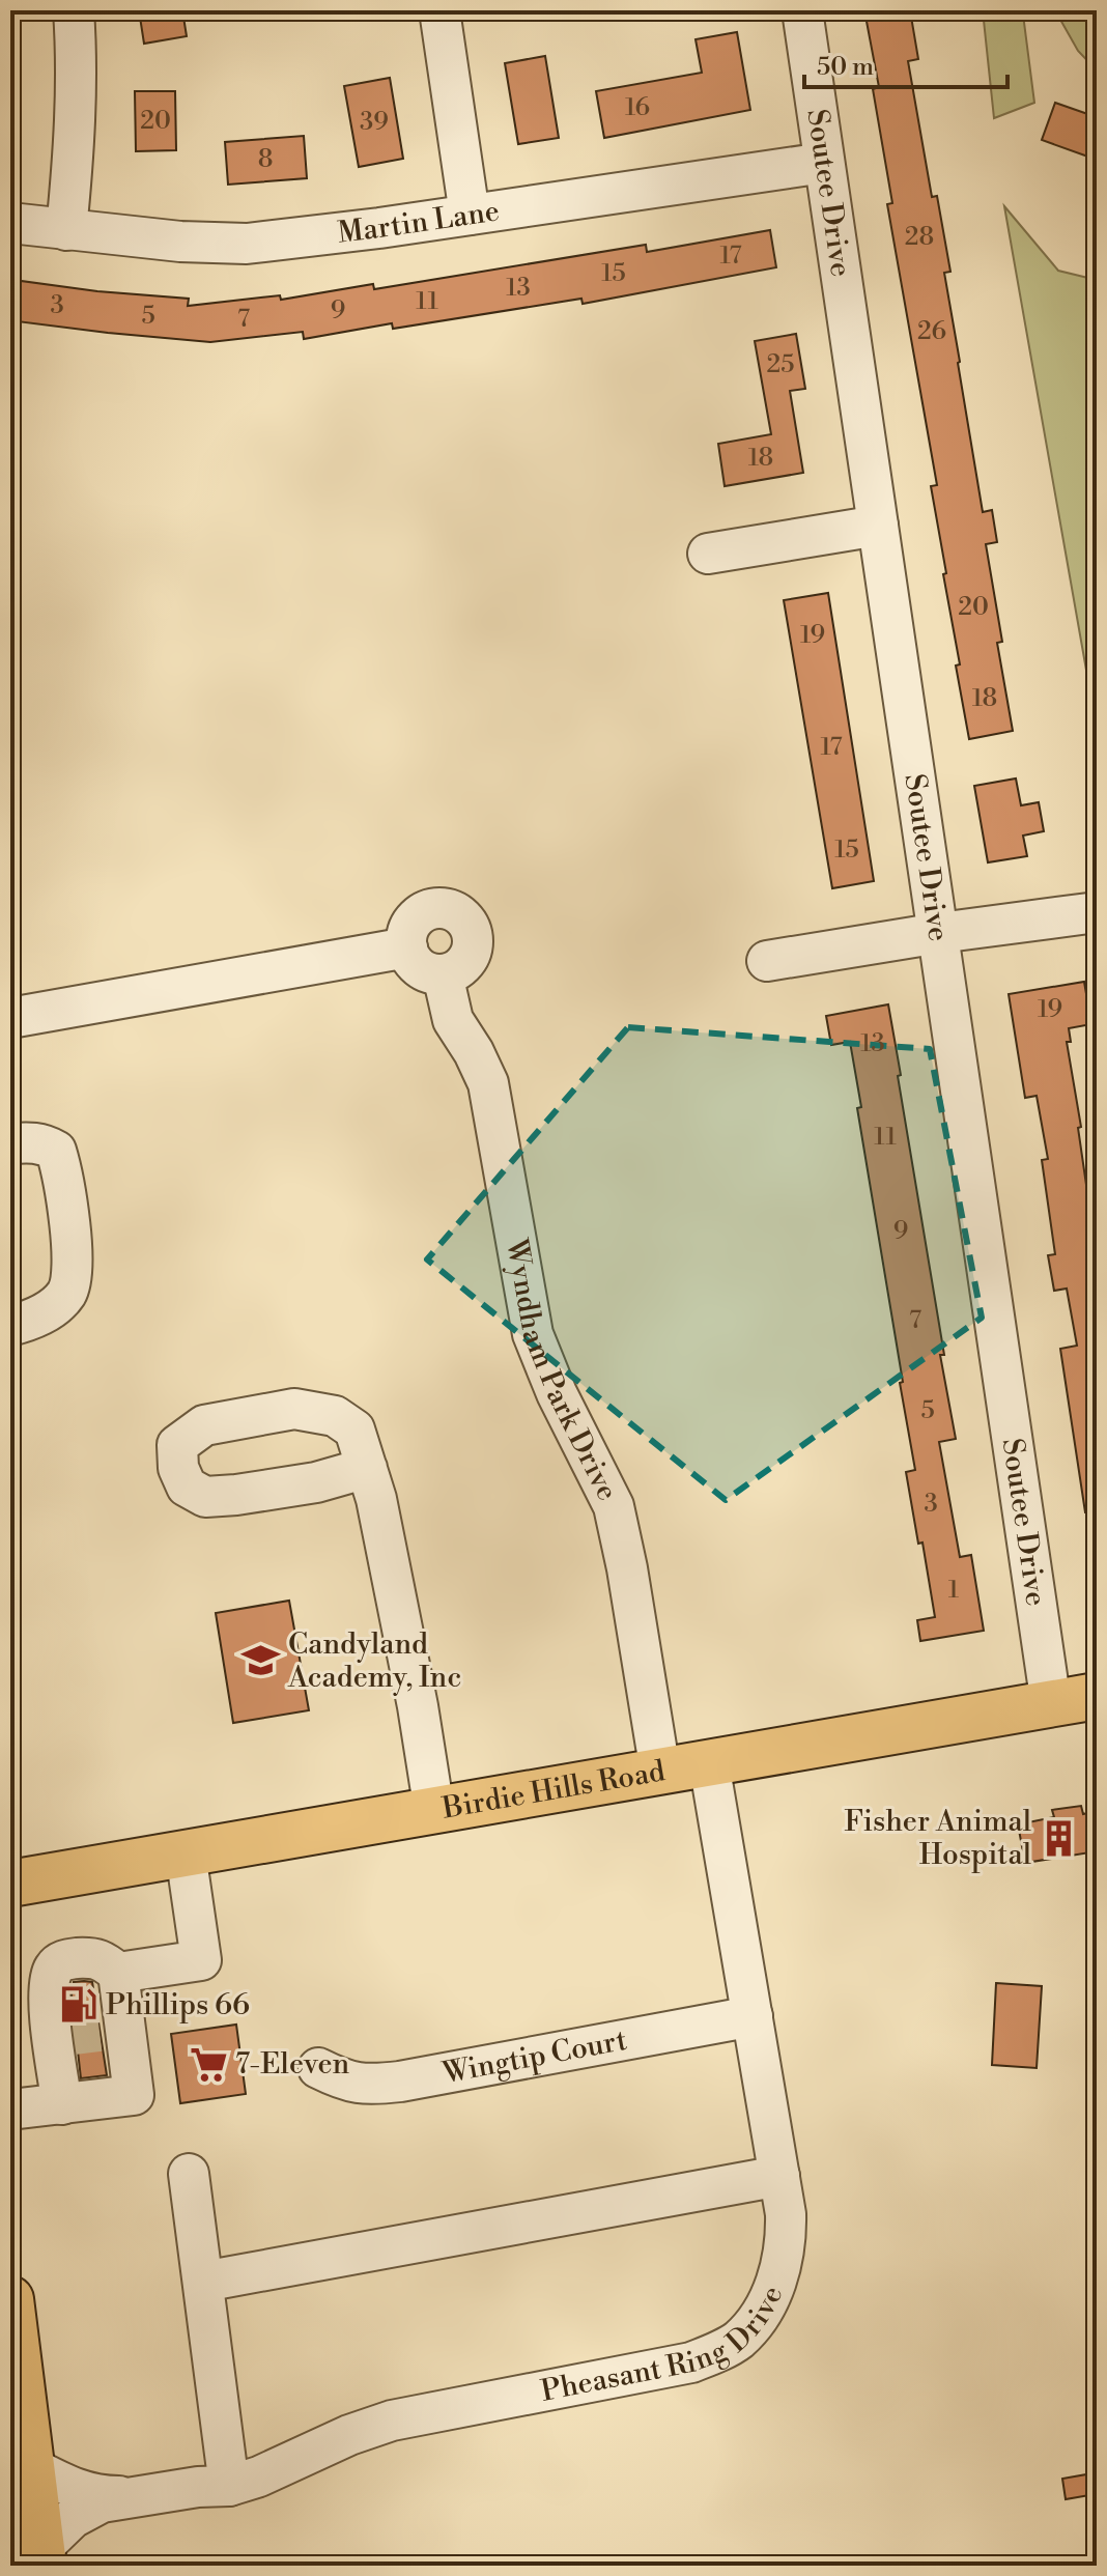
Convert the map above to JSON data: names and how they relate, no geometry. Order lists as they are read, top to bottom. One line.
{"streets":{"main road":["Birdie Hills Road"],"street":["Soutee Drive","Martin Lane","Wyndham Park Drive","Wingtip Court","Pheasant Ring Drive"]},"crossings":[["Soutee Drive","Martin Lane"],["Soutee Drive","Birdie Hills Road"],["Wyndham Park Drive","Birdie Hills Road"],["Birdie Hills Road","Pheasant Ring Drive"],["Wingtip Court","Pheasant Ring Drive"]],"places":{"school or university":["Candyland Academy, Inc"],"building":["Fisher Animal Hospital"],"fuel station":["Phillips 66"],"supermarket":["7-Eleven"]},"house_numbers":["16","20","39","8","28","17","15","13","11","3","9","5","7","26","25","18","20","19","18","17","15","19","13","11","9","7","5","3","1"],"scale_bar":"50 m"}
